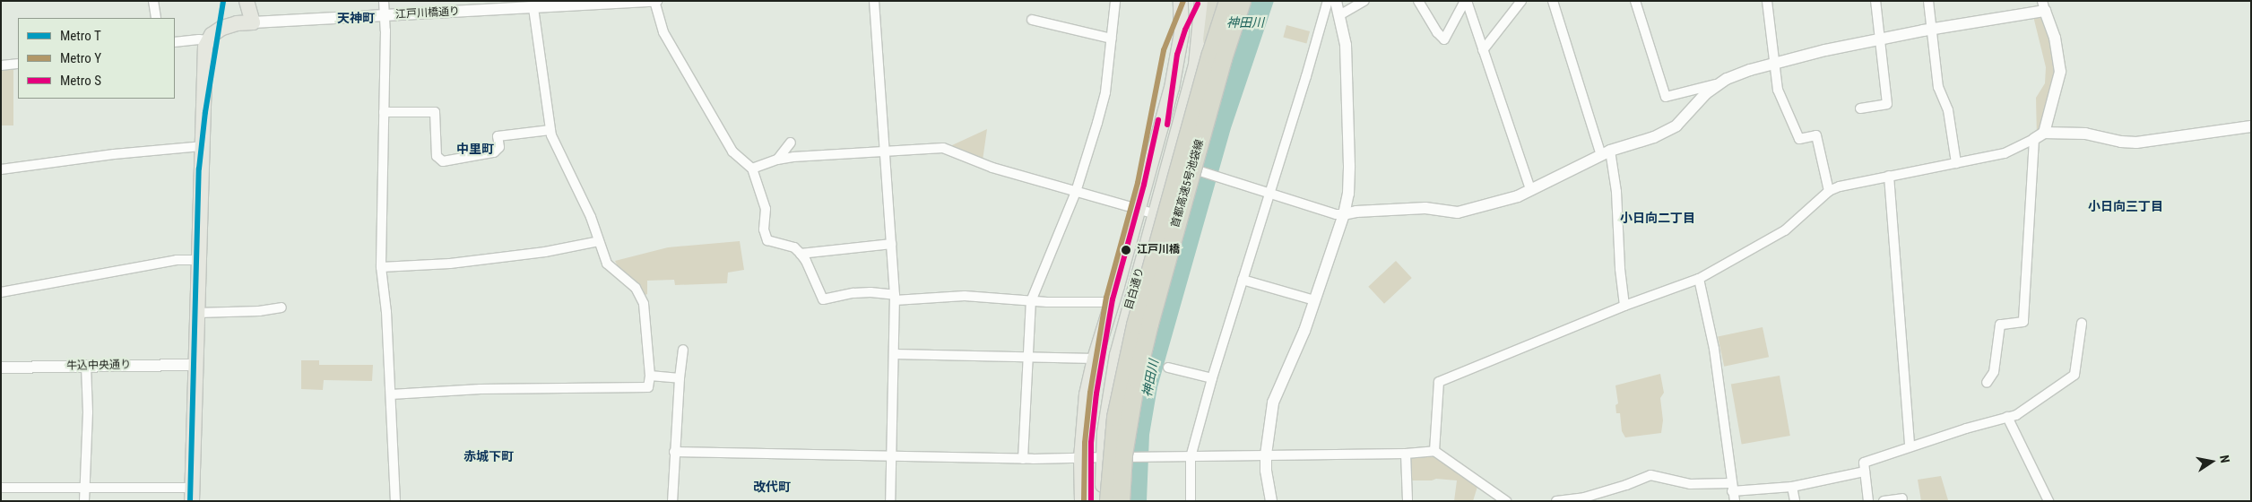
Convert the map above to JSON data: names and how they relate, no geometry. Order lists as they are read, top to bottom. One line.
{"streets":{"highway":["首都高速5号池袋線"],"main road":["目白通り"],"street":["江戸川橋通り","牛込中央通り"]},"districts":["天神町","中里町","小日向三丁目","小日向二丁目","赤城下町","改代町"],"water":["神田川"],"places":["江戸川橋"],"lines":["metro line T","metro line Y","metro line S"],"legend":["Metro T","Metro Y","Metro S"],"north":"right"}
